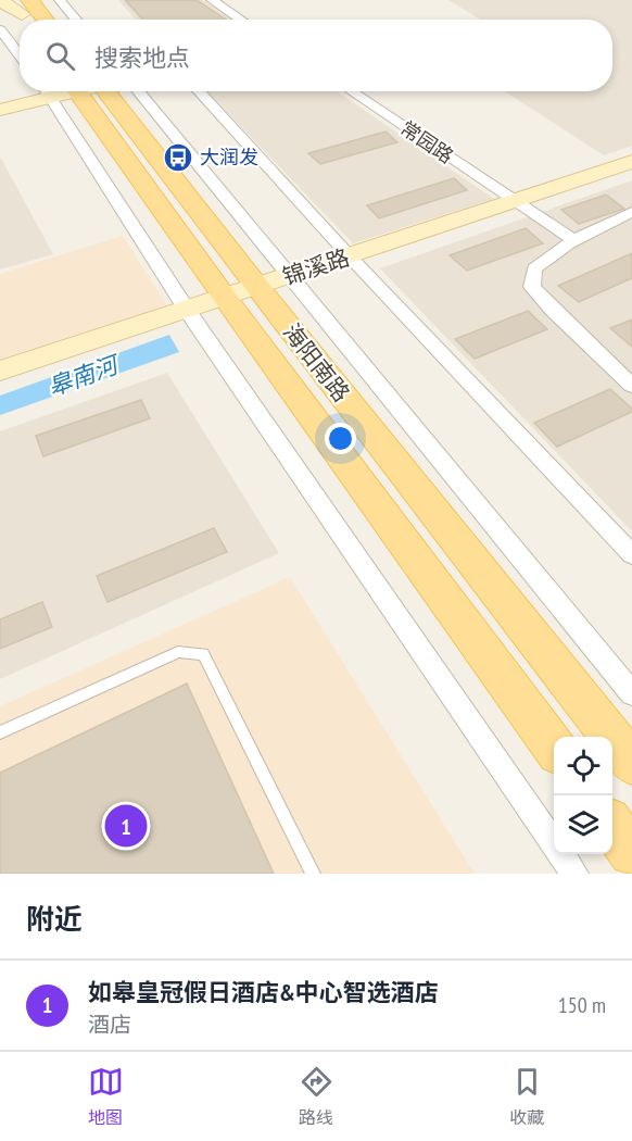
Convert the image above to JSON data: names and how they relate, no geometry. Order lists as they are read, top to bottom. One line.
{"streets":{"main road":["海阳南路"],"street":["常园路","锦溪路"]},"crossings":[["常园路","锦溪路"],["锦溪路","海阳南路"]],"water":["皋南河"],"places":{"bus stop":["大润发"]},"page":{"search":"搜索地点","pins":"1","heading":"附近","list":[{"mark":"1","name":"如皋皇冠假日酒店&中心智选酒店","note":"酒店","value":"150 m"}],"nav":["地图","路线","收藏"]}}
